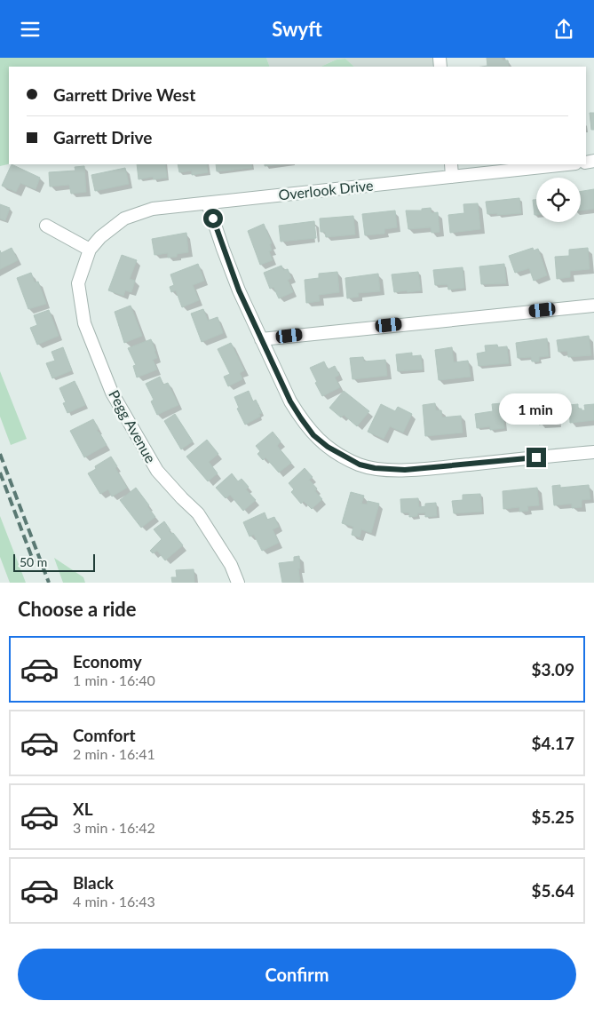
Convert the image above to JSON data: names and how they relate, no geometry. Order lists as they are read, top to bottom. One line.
{"streets":{"street":["Overlook Drive","Pegg Avenue"]},"crossings":[["Overlook Drive","Pegg Avenue"]],"scale_bar":"50 m","page":{"header":"Swyft","banner":["Garrett Drive West","Garrett Drive"],"bubble":"1 min","scale":"50 m","heading":"Choose a ride","list":[{"name":"Economy","note":"1 min · 16:40","value":"$3.09"},{"name":"Comfort","note":"2 min · 16:41","value":"$4.17"},{"name":"XL","note":"3 min · 16:42","value":"$5.25"},{"name":"Black","note":"4 min · 16:43","value":"$5.64"}],"buttons":"Confirm"}}
